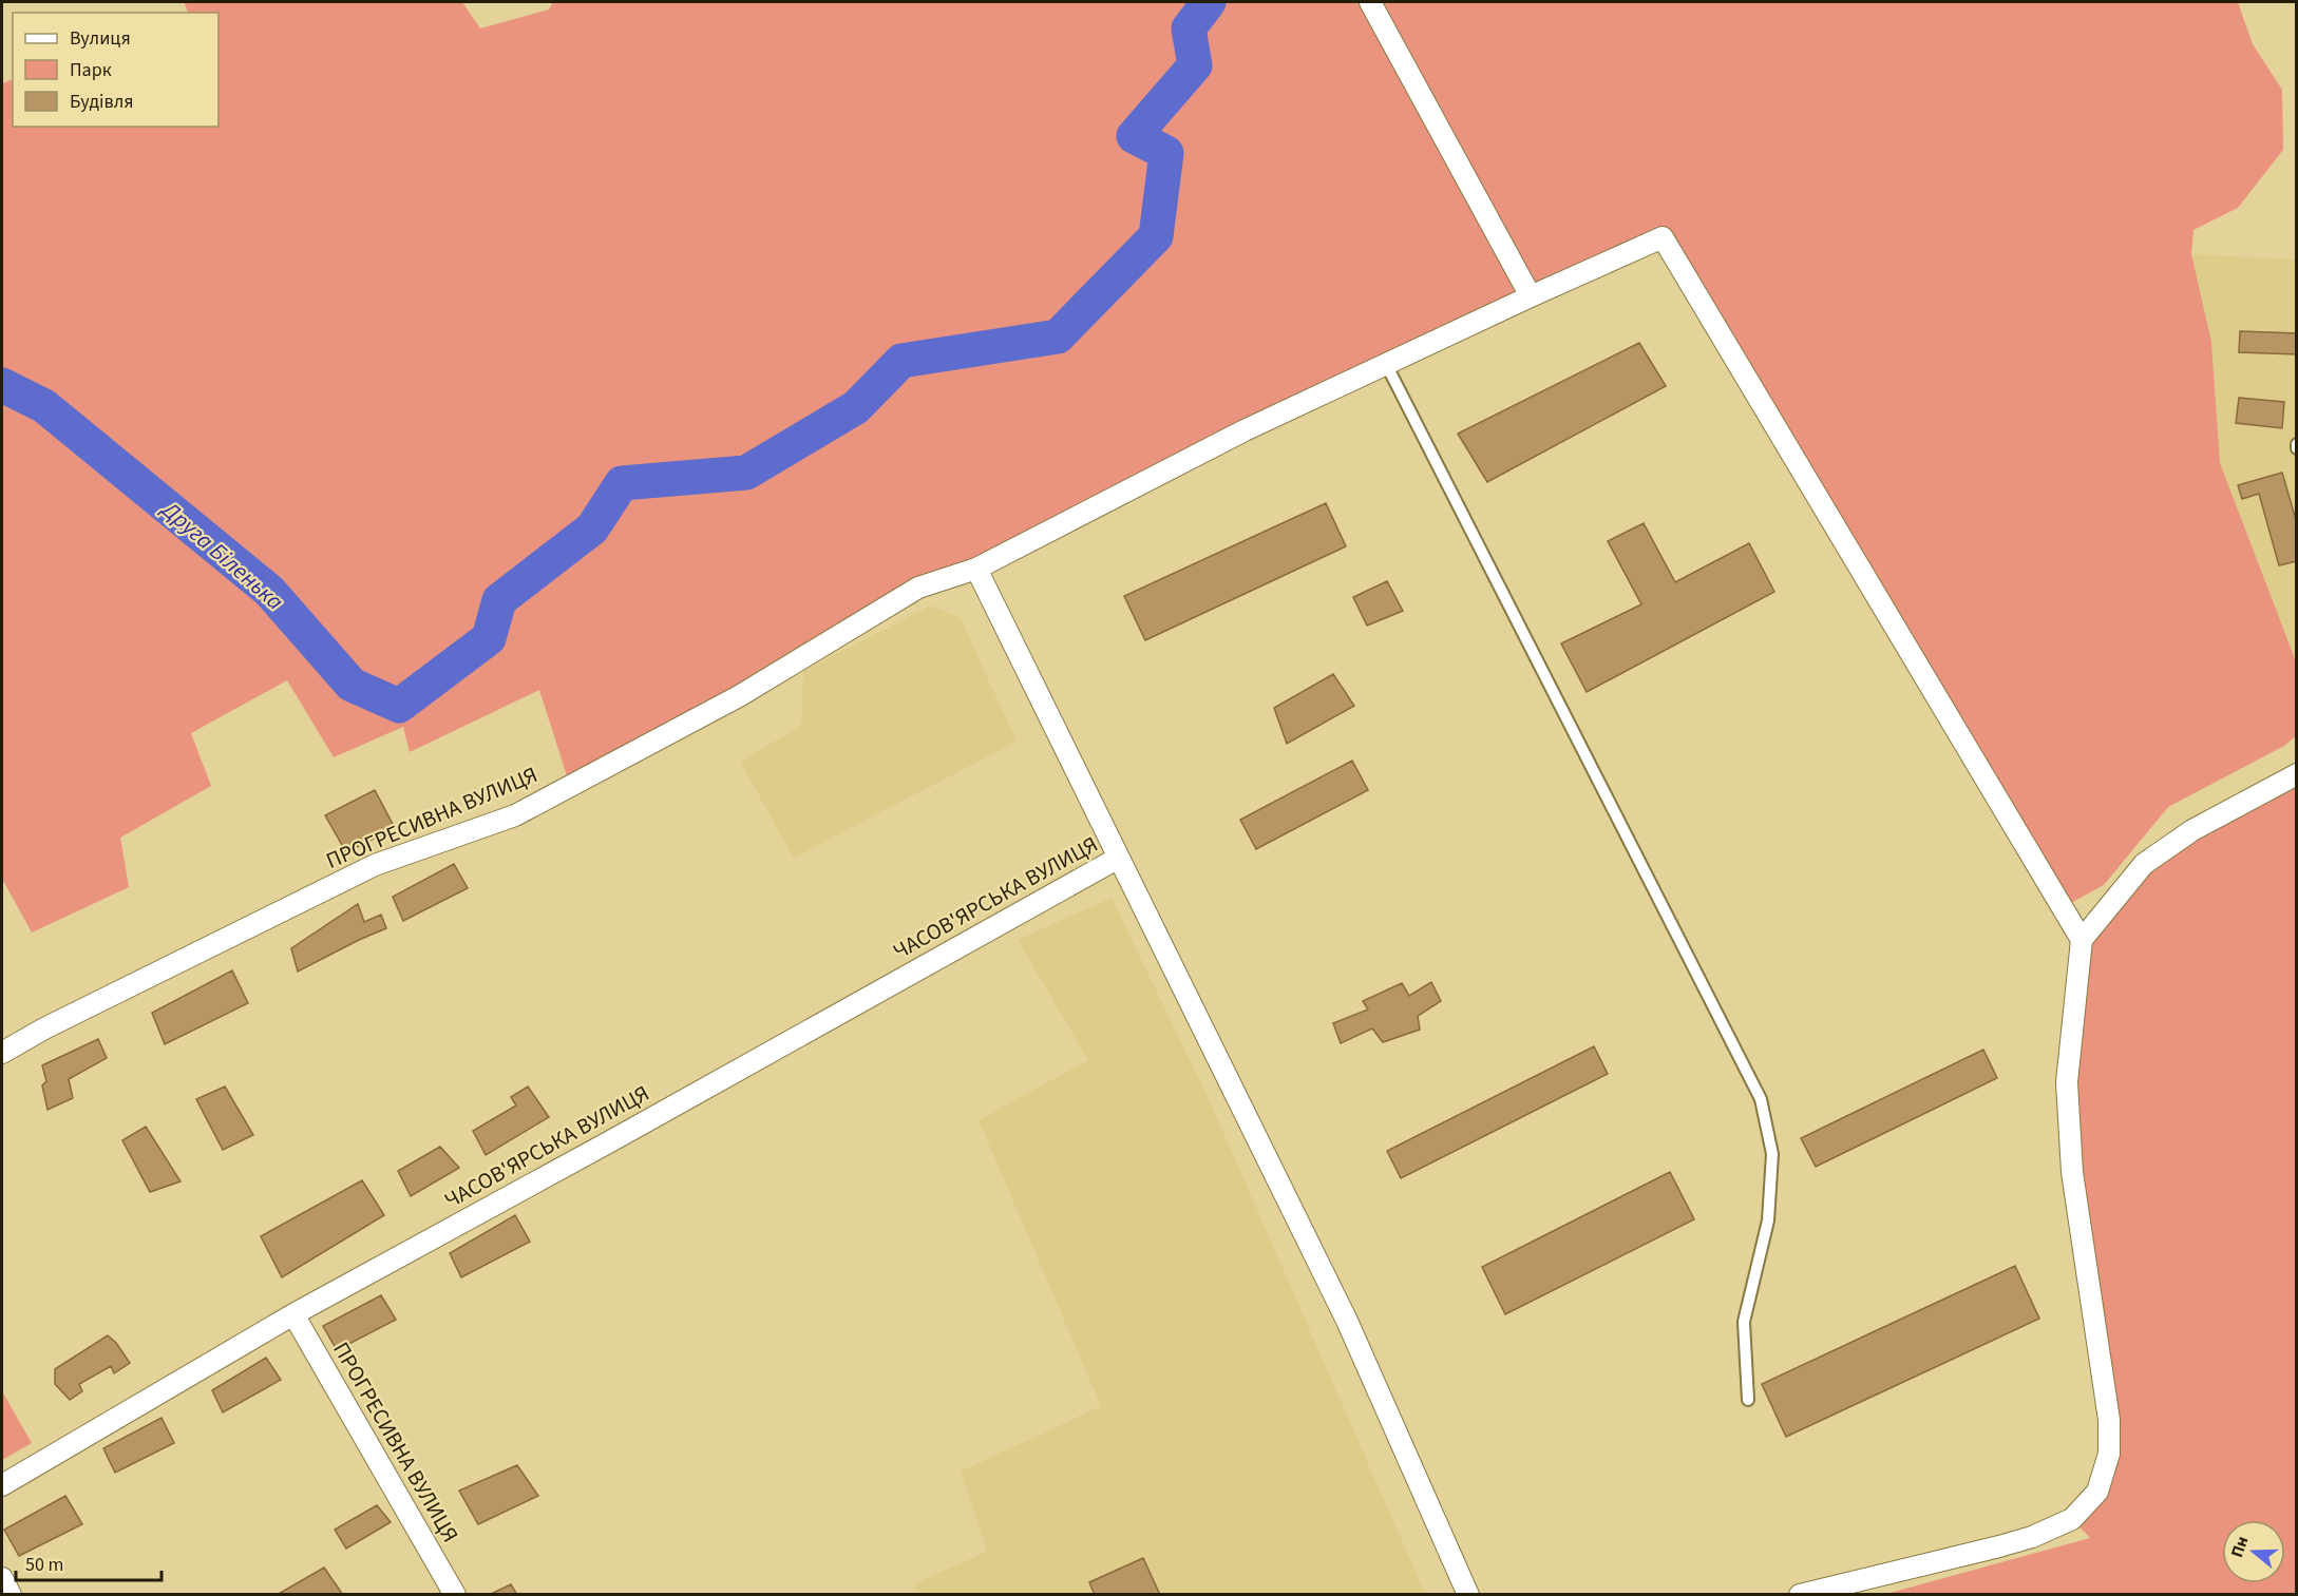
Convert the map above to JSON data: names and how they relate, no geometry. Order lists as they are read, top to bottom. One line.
{"streets":{"street":["ПРОГРЕСИВНА ВУЛИЦЯ","ЧАСОВ'ЯРСЬКА ВУЛИЦЯ"]},"crossings":[["ПРОГРЕСИВНА ВУЛИЦЯ","ЧАСОВ'ЯРСЬКА ВУЛИЦЯ"]],"water":["Друга Біленька"],"legend":["Вулиця","Парк","Будівля"],"scale_bar":"50 m","north":"left"}
